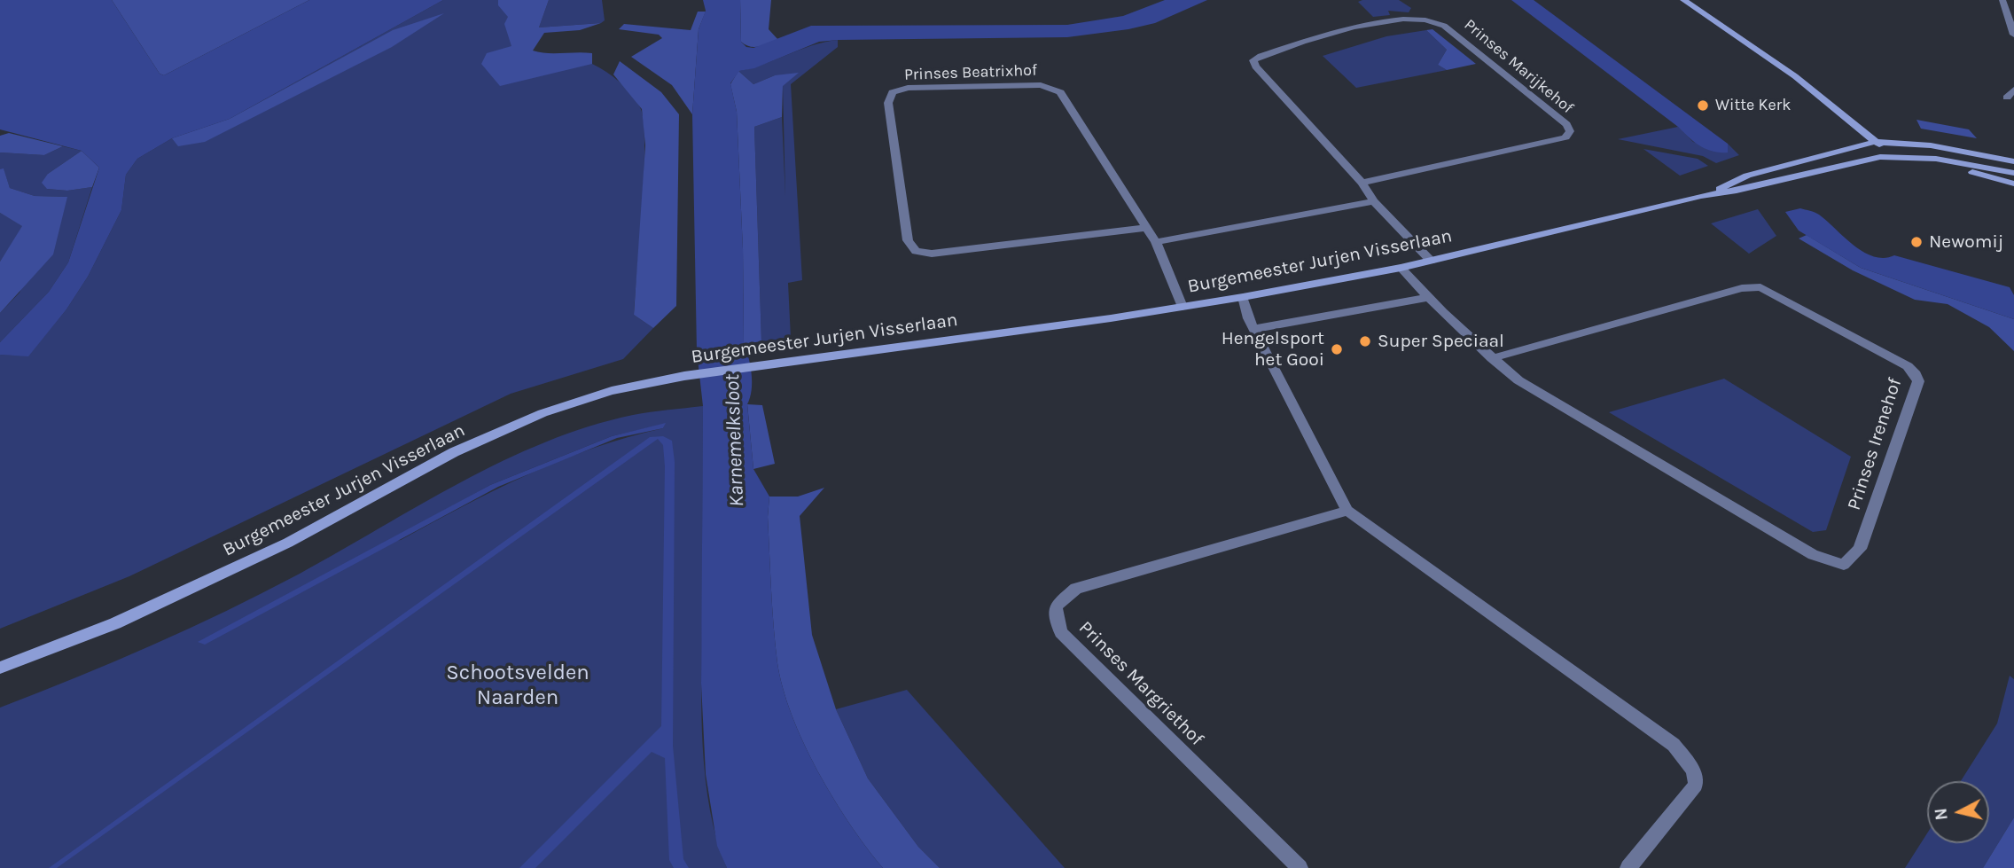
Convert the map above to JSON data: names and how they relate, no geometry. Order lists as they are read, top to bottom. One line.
{"streets":{"street":["Prinses Marijkehof","Prinses Beatrixhof","Burgemeester Jurjen Visserlaan","Prinses Irenehof","Prinses Margriethof"]},"crossings":[["Prinses Marijkehof","Burgemeester Jurjen Visserlaan"],["Prinses Beatrixhof","Burgemeester Jurjen Visserlaan"],["Burgemeester Jurjen Visserlaan","Prinses Irenehof"]],"water":["Karnemelksloot"],"parks":["Schootsvelden Naarden"],"places":["Witte Kerk","Newomij","Super Speciaal","Hengelsport het Gooi"],"north":"left"}
